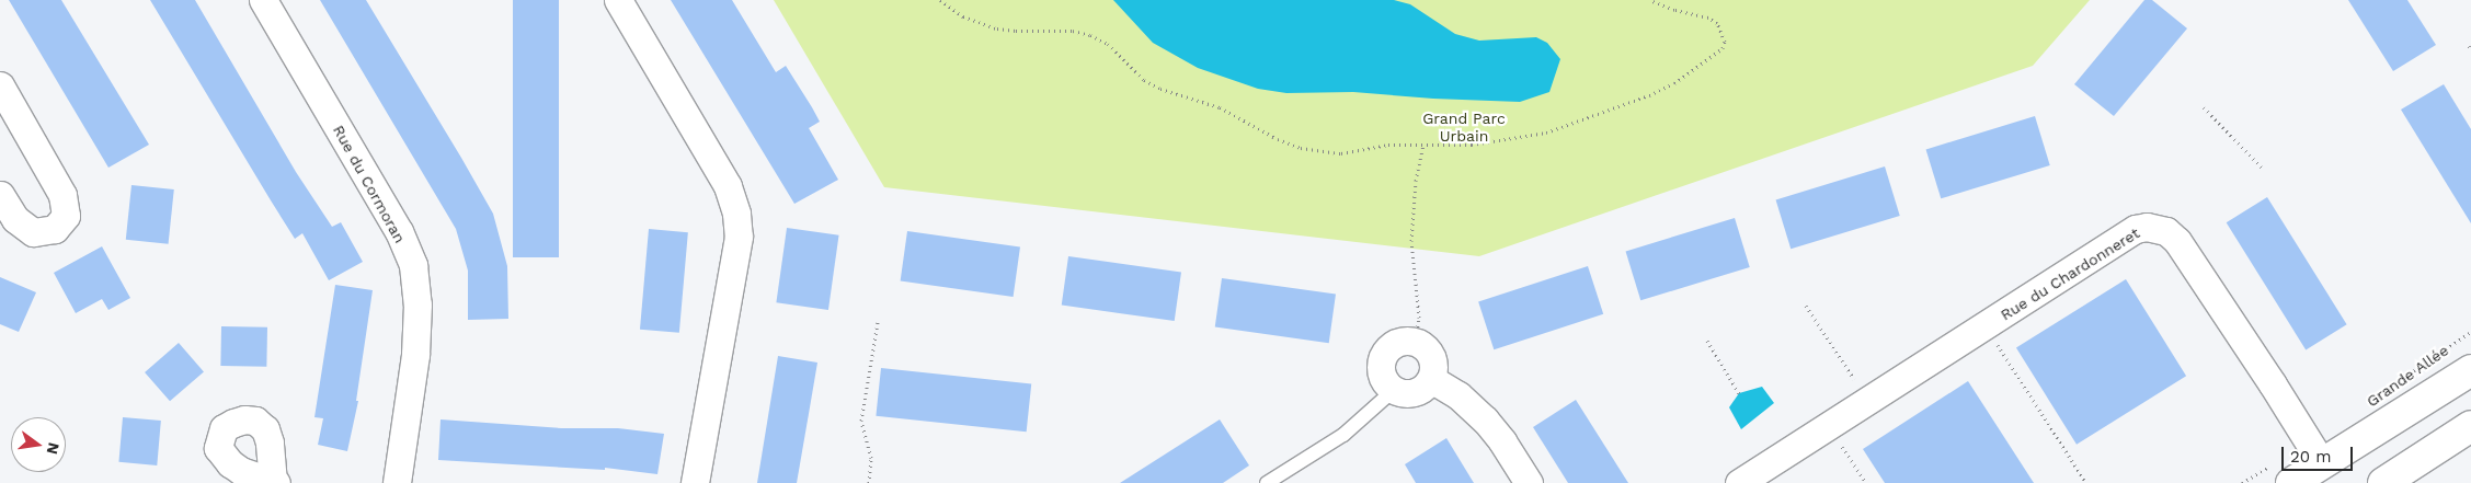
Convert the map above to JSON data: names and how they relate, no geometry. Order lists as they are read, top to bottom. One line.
{"streets":{"main road":["Grande Allée"],"street":["Rue du Cormoran","Rue du Chardonneret"]},"crossings":[["Rue du Chardonneret","Grande Allée"]],"parks":["Grand Parc Urbain"],"scale_bar":"20 m","north":"right"}
